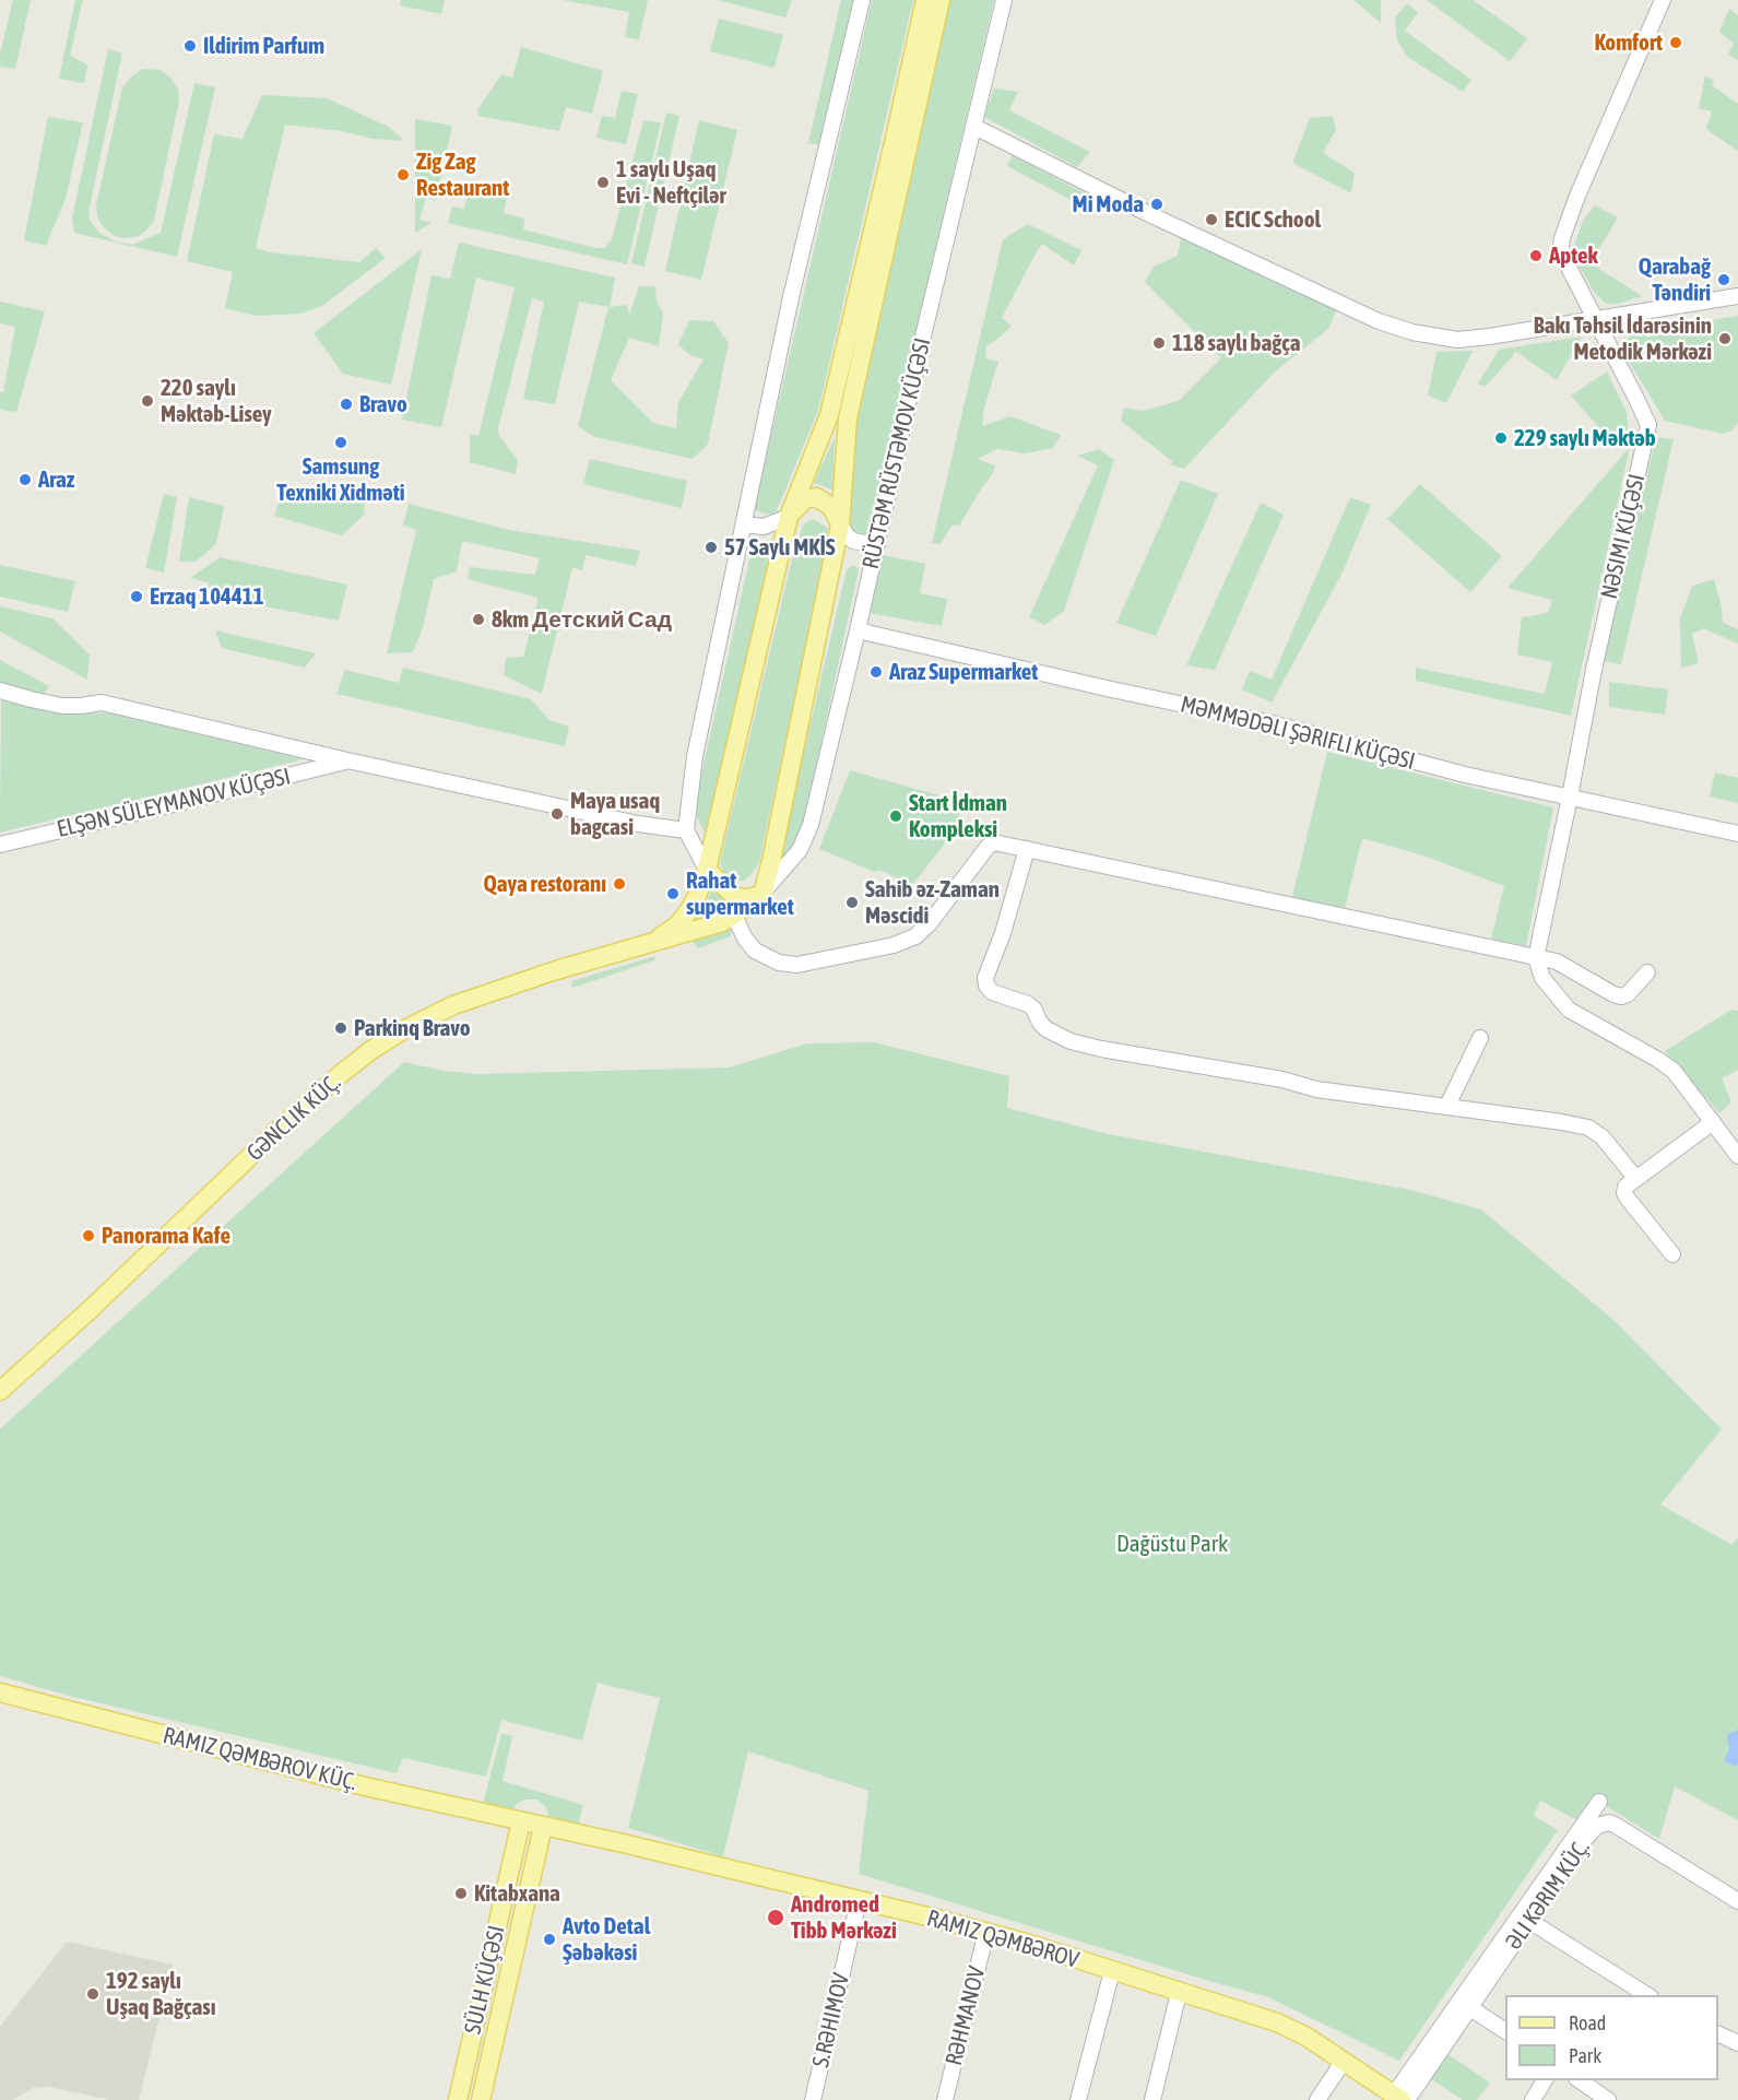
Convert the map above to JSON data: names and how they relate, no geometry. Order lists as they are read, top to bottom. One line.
{"streets":{"main road":["RÜSTƏM RÜSTƏMOV KÜÇƏSI","GƏNCLIK KÜÇ.","RAMIZ QƏMBƏROV KÜÇ.","RAMIZ QƏMBƏROV","SÜLH KÜÇƏSI"],"street":["NƏSIMI KÜÇƏSI","MƏMMƏDƏLI ŞƏRIFLI KÜÇƏSI","ELŞƏN SÜLEYMANOV KÜÇƏSI","ƏLI KƏRIM KÜÇ.","RƏHMANOV","S.RƏHIMOV"]},"crossings":[["RÜSTƏM RÜSTƏMOV KÜÇƏSI","MƏMMƏDƏLI ŞƏRIFLI KÜÇƏSI"],["RÜSTƏM RÜSTƏMOV KÜÇƏSI","GƏNCLIK KÜÇ."],["NƏSIMI KÜÇƏSI","MƏMMƏDƏLI ŞƏRIFLI KÜÇƏSI"],["RAMIZ QƏMBƏROV KÜÇ.","RAMIZ QƏMBƏROV"],["RAMIZ QƏMBƏROV KÜÇ.","SÜLH KÜÇƏSI"],["ƏLI KƏRIM KÜÇ.","RAMIZ QƏMBƏROV"],["RAMIZ QƏMBƏROV","SÜLH KÜÇƏSI"],["RAMIZ QƏMBƏROV","RƏHMANOV"],["RAMIZ QƏMBƏROV","S.RƏHIMOV"]],"parks":["Dağüstu Park"],"places":["Komfort","Ildirim Parfum","Zig Zag Restaurant","1 saylı Uşaq Evi - Neftçilər","Mi Moda","ECIC School","Aptek","Qarabağ Təndiri","Bakı Təhsil İdarəsinin Metodik Mərkəzi","118 saylı bağça","220 saylı Məktəb-Lisey","Bravo","229 saylı Məktəb","Samsung Texniki Xidməti","Araz","57 Saylı MKİS","Erzaq 104411","8km Детский Сад","Araz Supermarket","Maya usaq bagcasi","Start İdman Kompleksi","Qaya restoranı","Rahat supermarket","Sahib əz-Zaman Məscidi","Parkinq Bravo","Panorama Kafe","Kitabxana","Andromed Tibb Mərkəzi","Avto Detal Şəbəkəsi","192 saylı Uşaq Bağçası"],"legend":["Road","Park"]}
